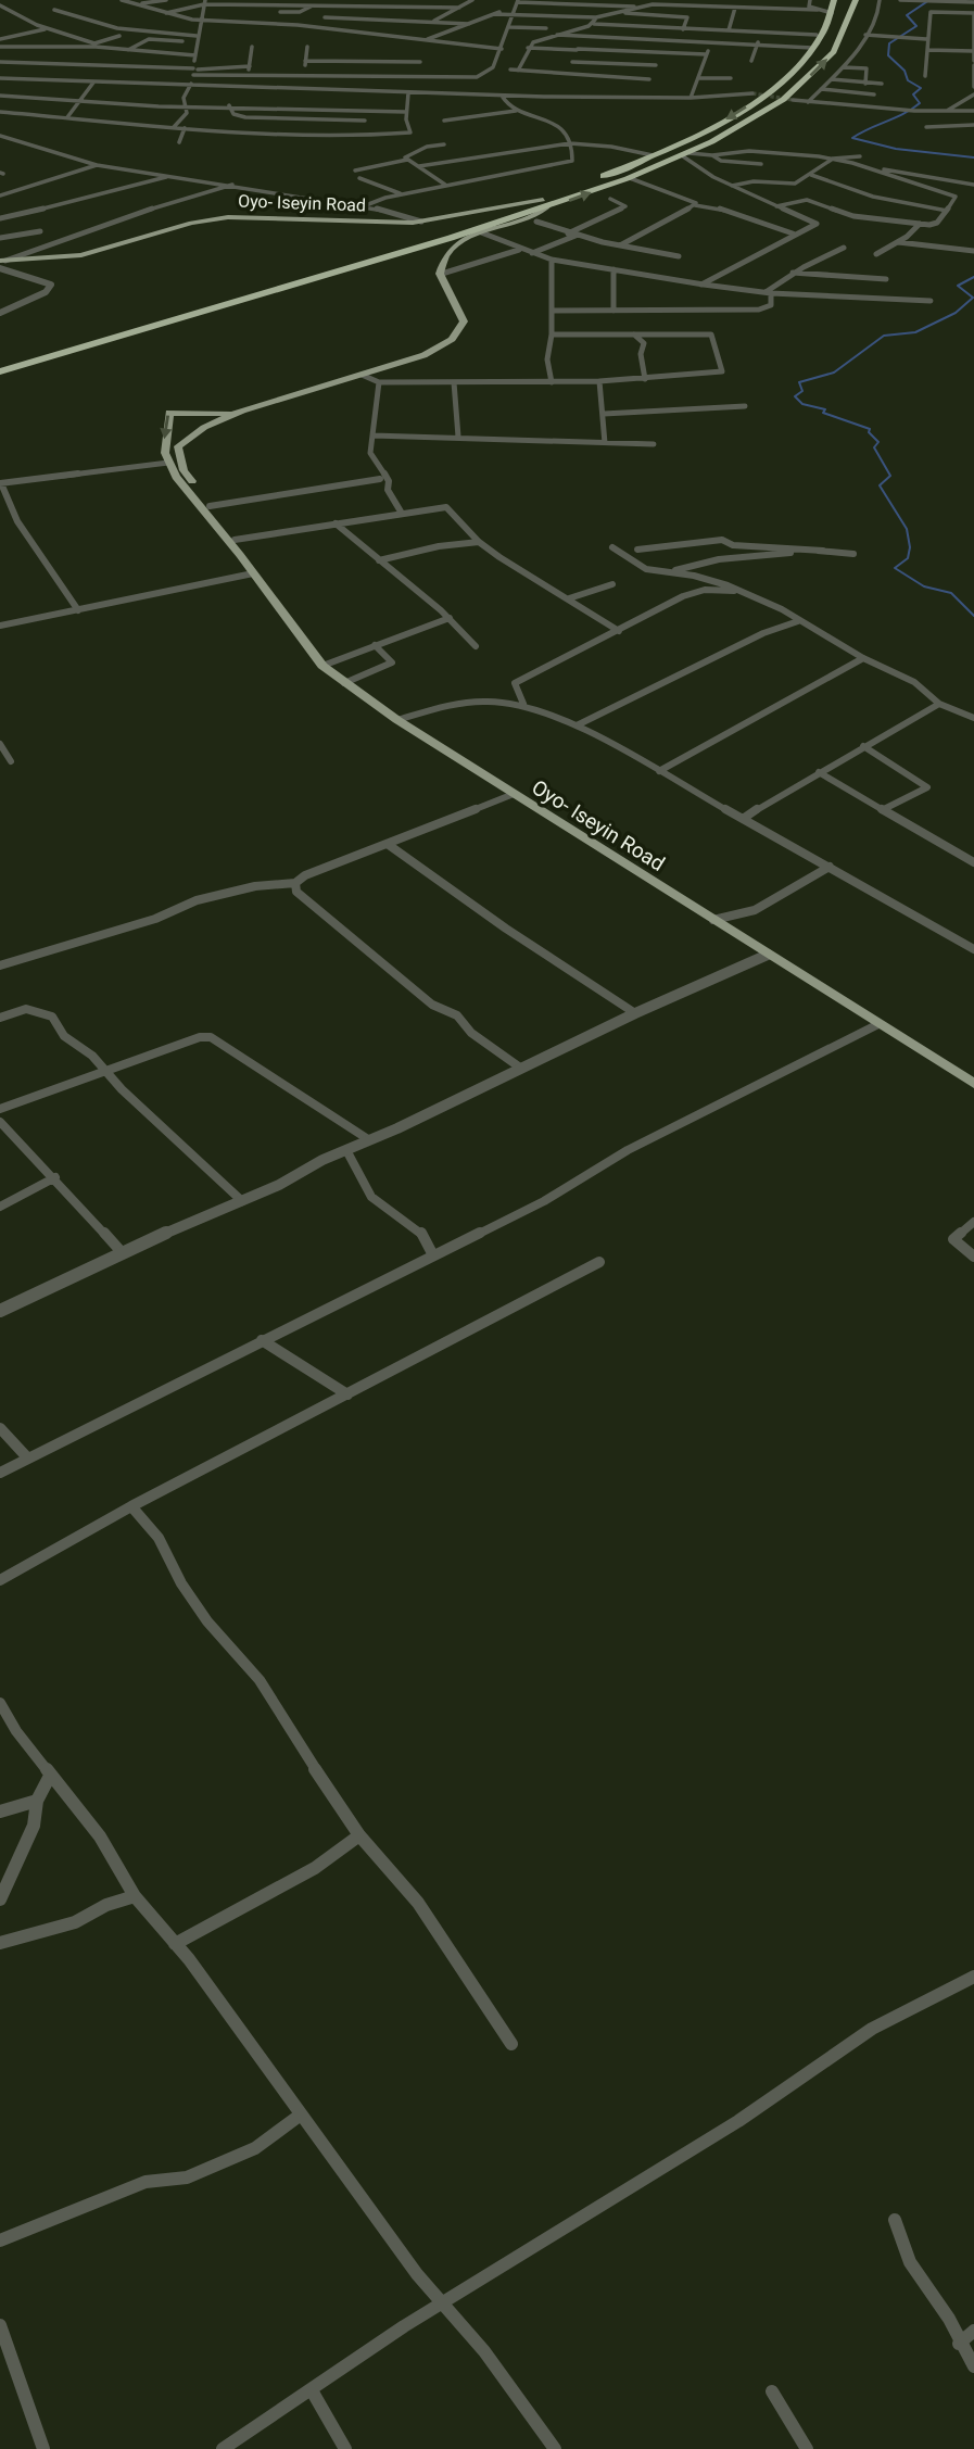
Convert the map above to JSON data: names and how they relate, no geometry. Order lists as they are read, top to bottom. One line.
{"streets":{"main road":["Oyo- Iseyin Road"]}}
